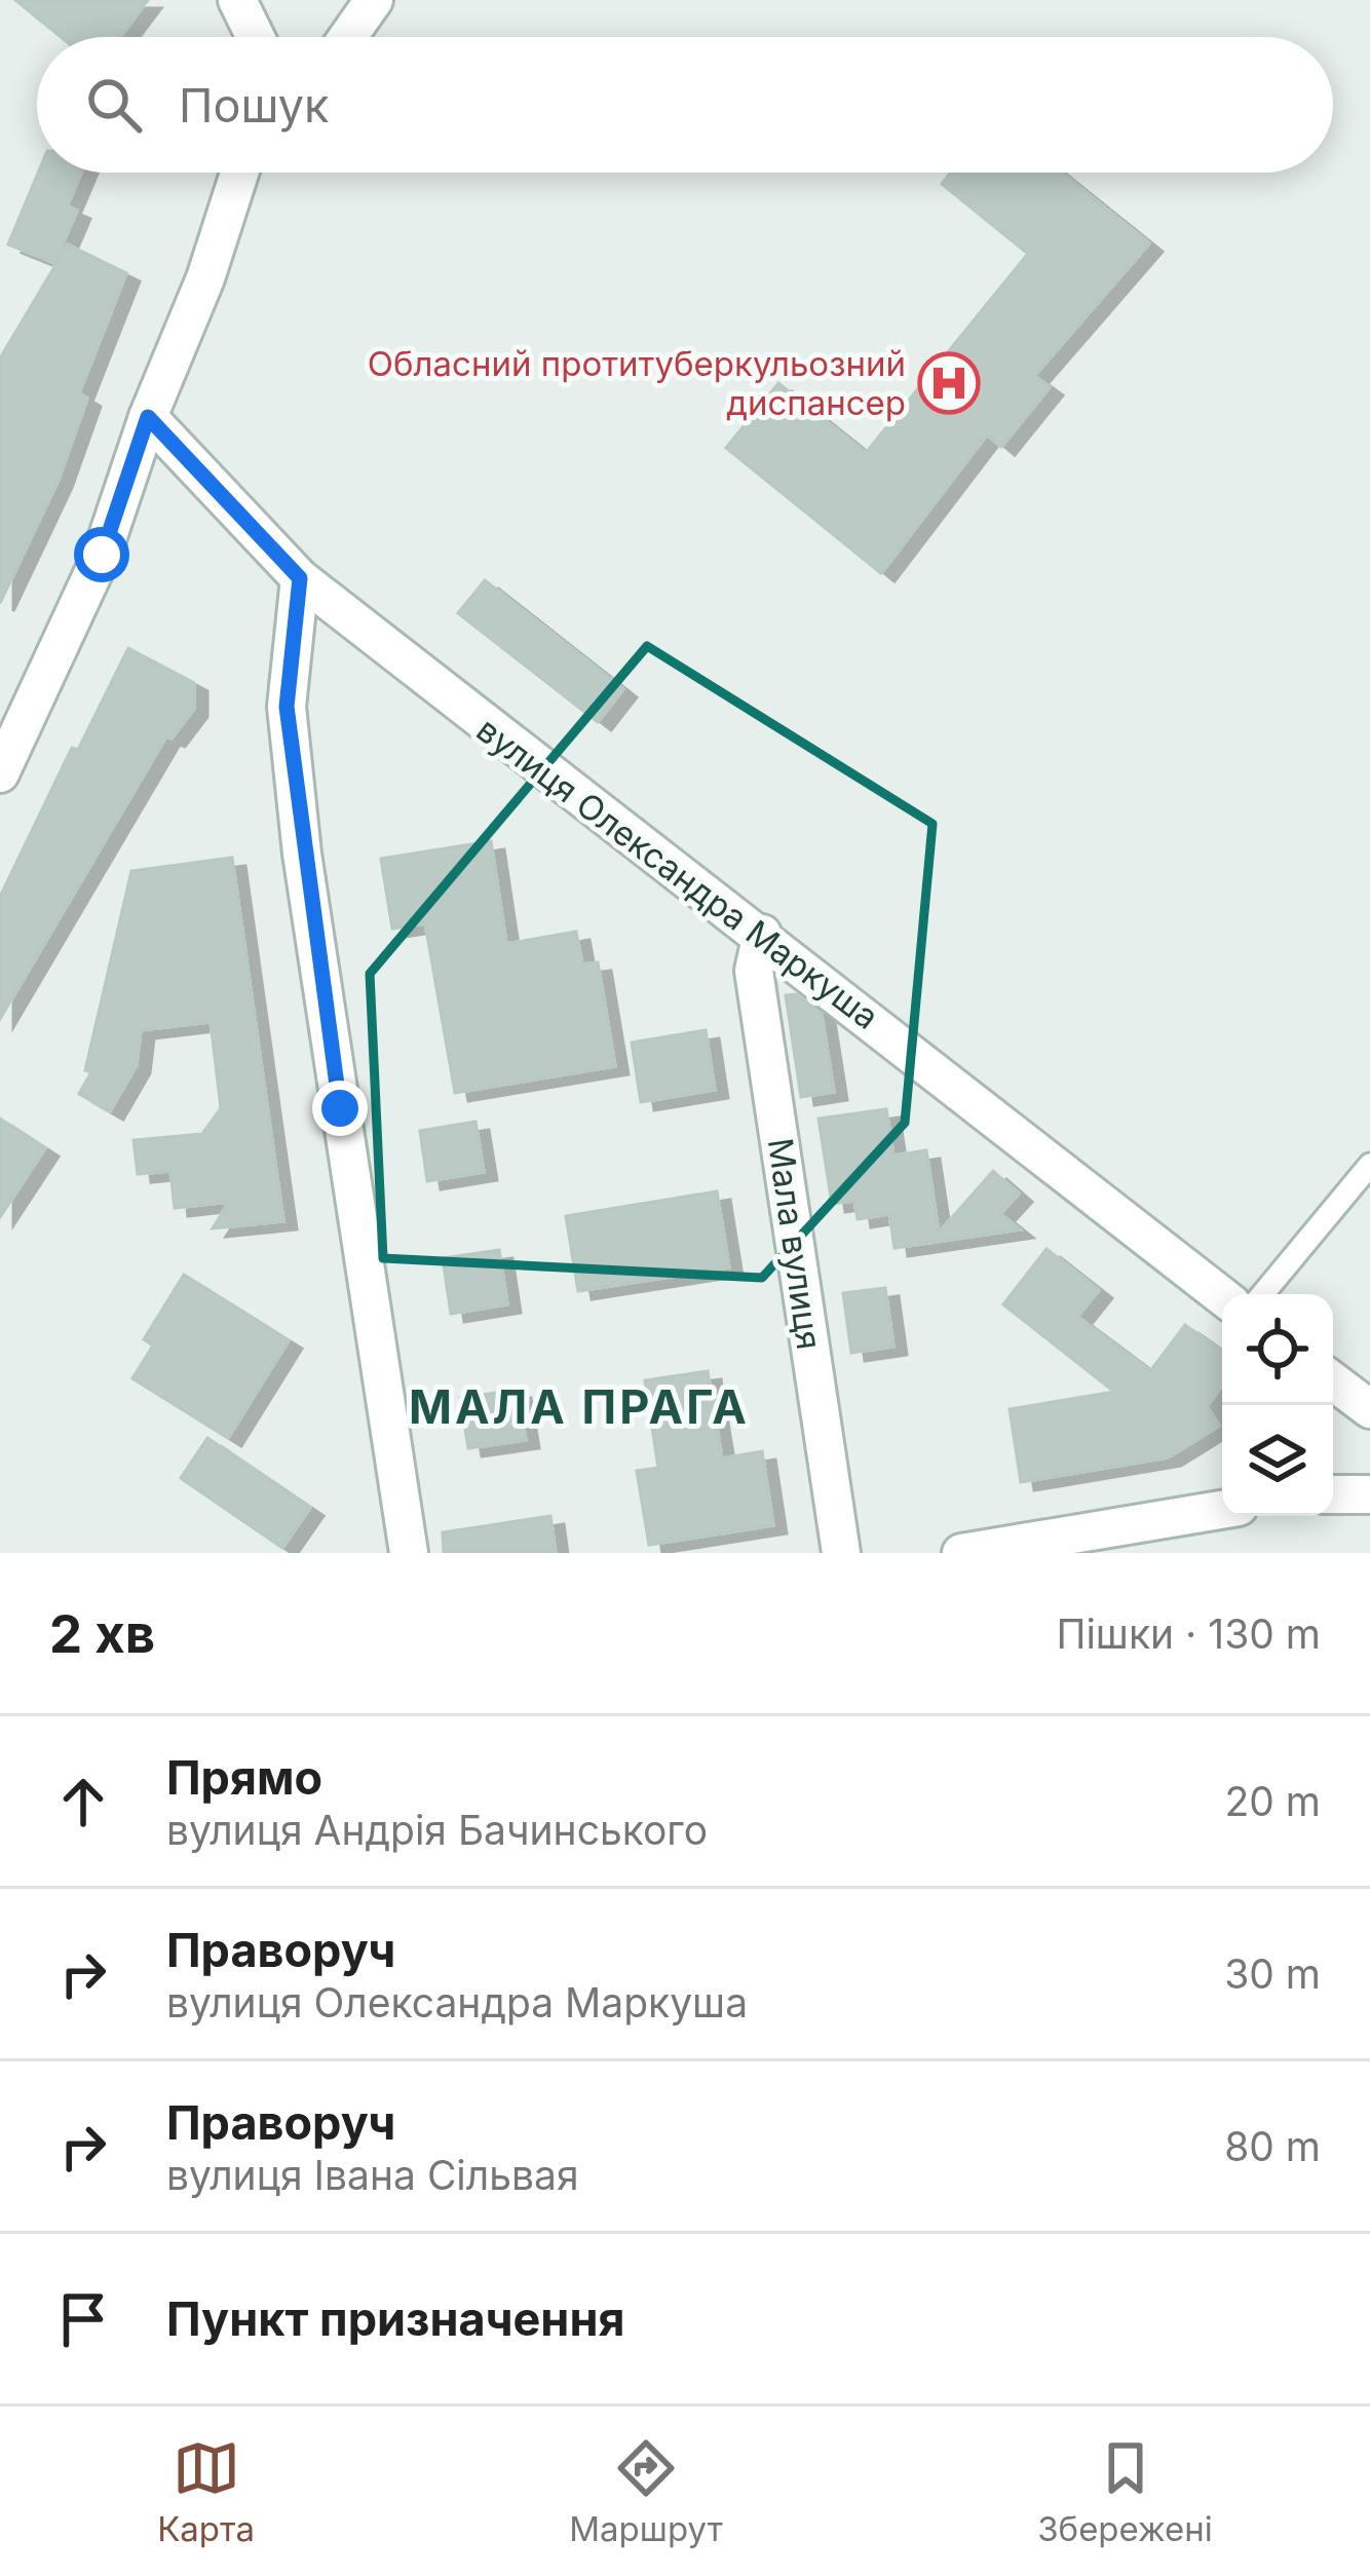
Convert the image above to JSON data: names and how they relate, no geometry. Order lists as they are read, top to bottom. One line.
{"streets":{"street":["вулиця Олександра Маркуша","Мала вулиця"]},"crossings":[["вулиця Олександра Маркуша","Мала вулиця"]],"districts":["МАЛА ПРАГА"],"places":{"hospital":["Обласний протитуберкульозний диспансер"]},"page":{"search":"Пошук","heading":["2 хв","Пішки · 130 m"],"list":[["Прямо","вулиця Андрія Бачинського","20 m"],["Праворуч","вулиця Олександра Маркуша","30 m"],["Праворуч","вулиця Івана Сільвая","80 m"],"Пункт призначення"],"nav":["Карта","Маршрут","Збережені"]}}
